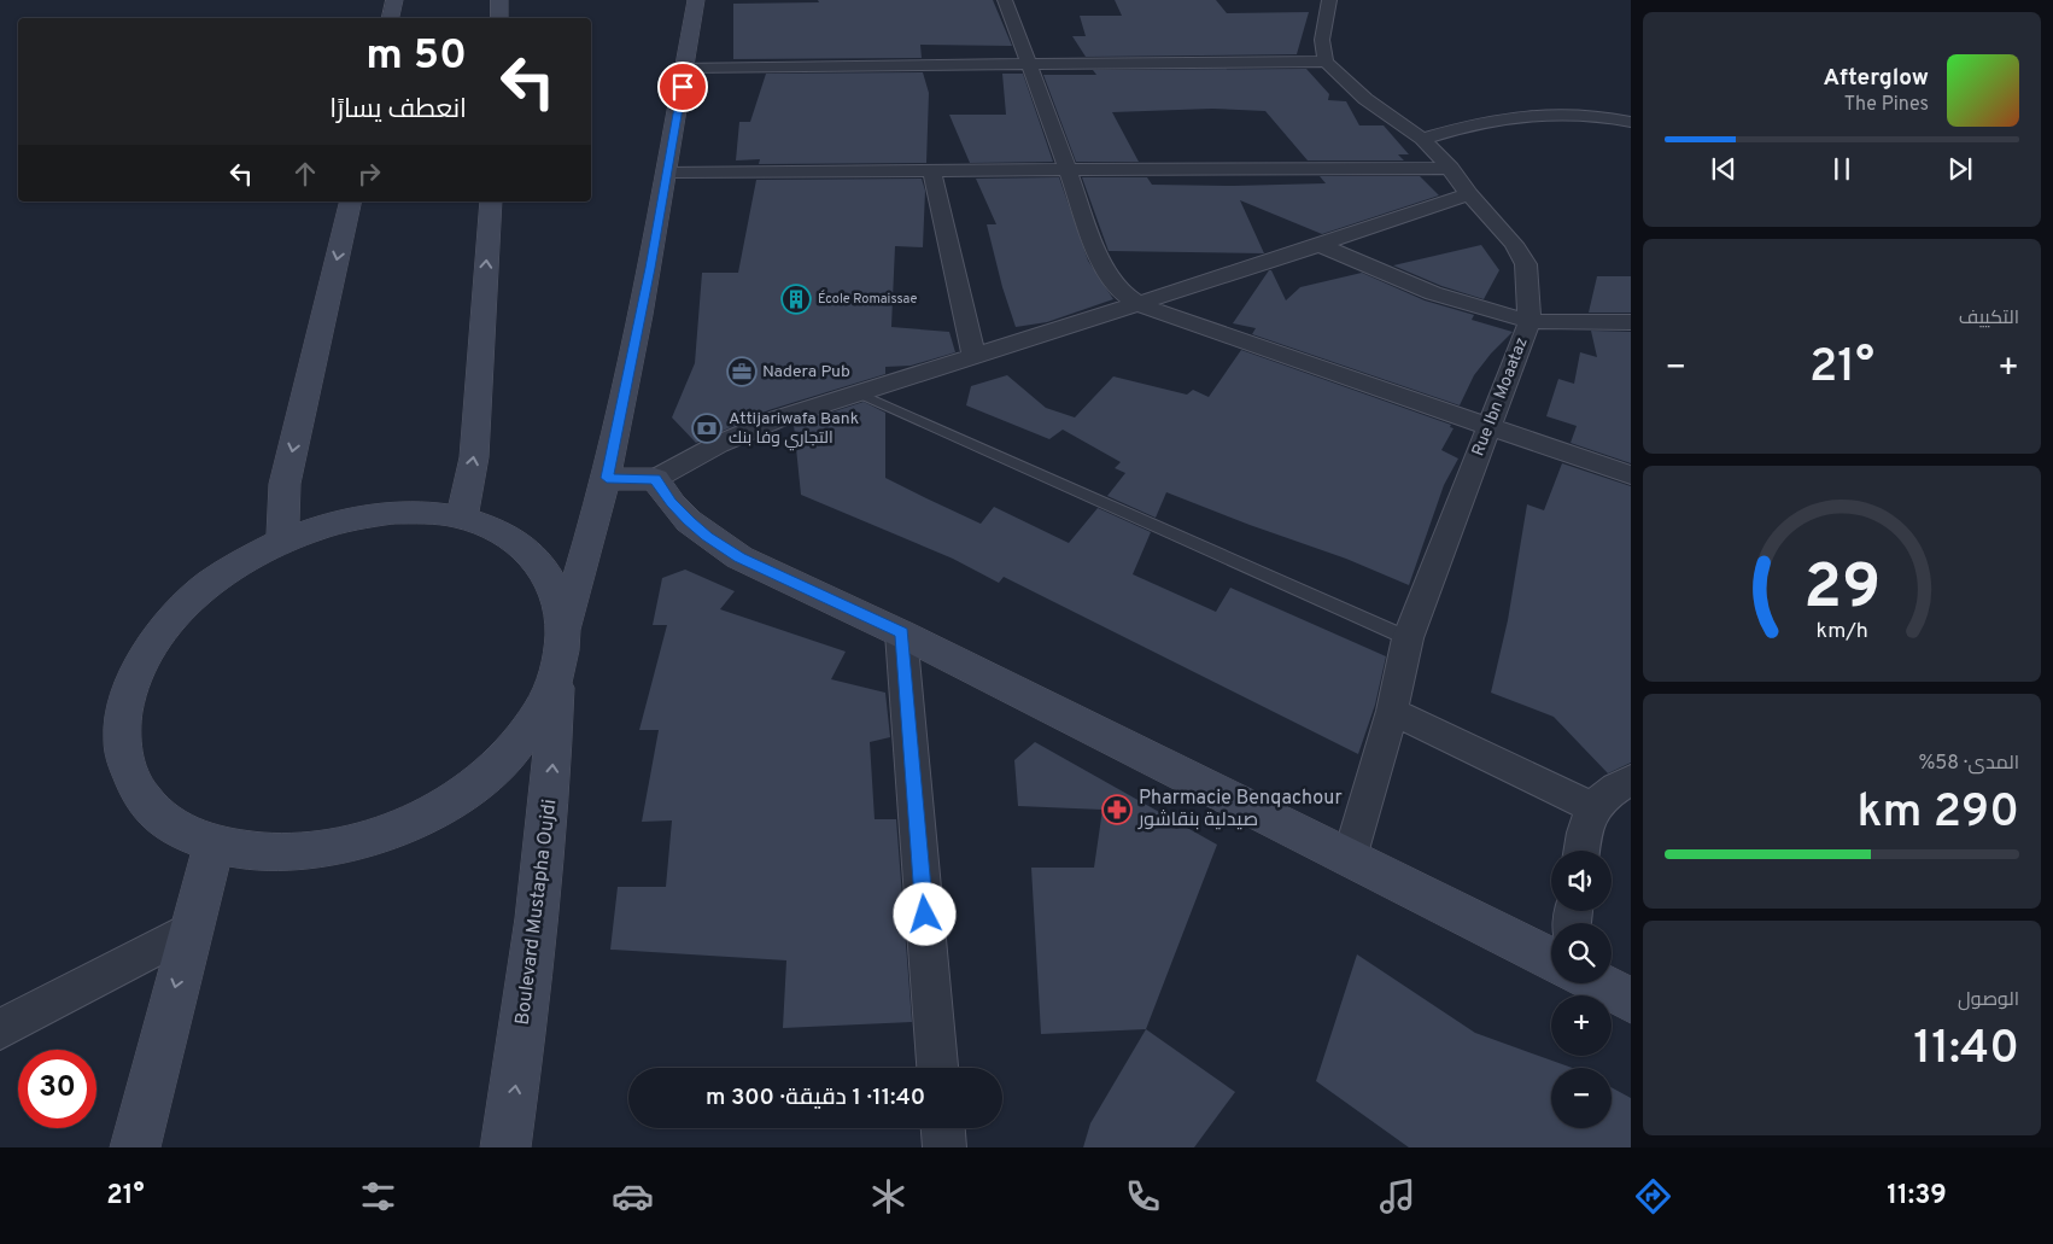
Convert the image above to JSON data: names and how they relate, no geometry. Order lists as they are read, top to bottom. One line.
{"streets":{"main road":["Boulevard Mustapha Oujdi"],"street":["Rue Ibn Moaataz"]},"one_way":["Boulevard Mustapha Oujdi"],"places":{"building":["École Romaissae"],"office":["Nadera Pub"],"bank":["Attijariwafa Bank التجاري وفا بنك"],"pharmacy":["Pharmacie Benqachour صيدلية بنقاشور"]},"page":{"turn":["50 m","انعطف يسارًا"],"song":["Afterglow","The Pines"],"tile":["التكييف",["المدى · 58%","290 km"],["الوصول","11:40"]],"heat":["−","21°","+"],"map_buttons":["+","−"],"limit":"30","trip":"11:40 · 1 دقيقة · 300 m","tabs":["11:39","21°"],"gauge":["29","km/h"]}}
